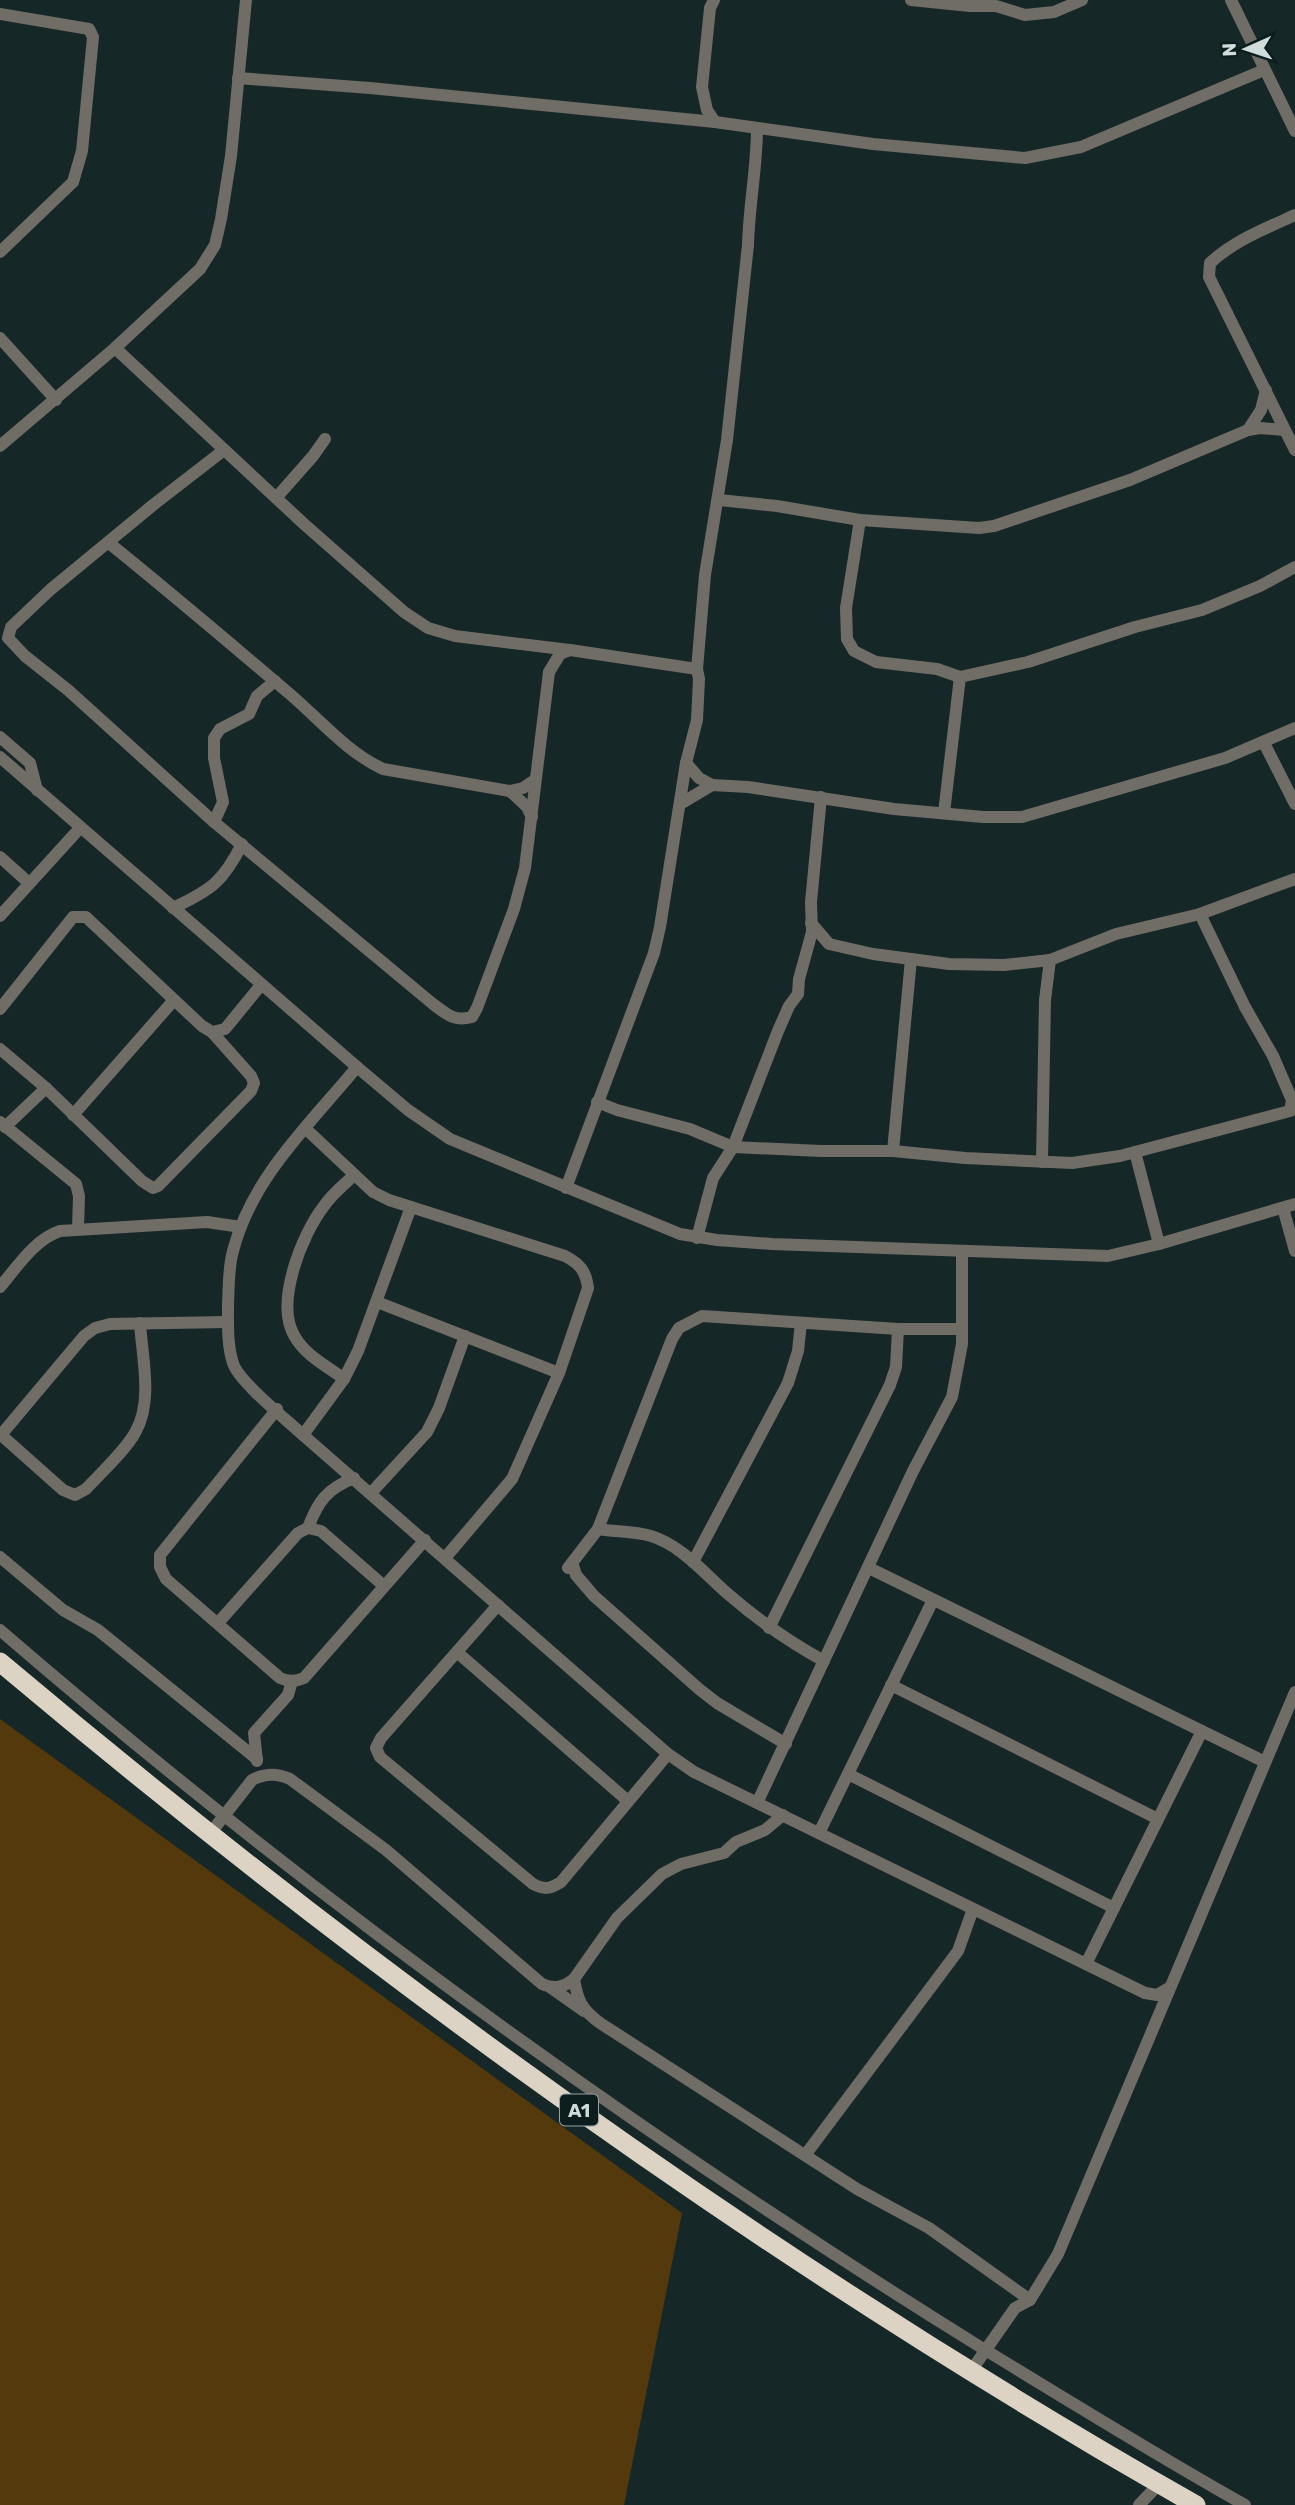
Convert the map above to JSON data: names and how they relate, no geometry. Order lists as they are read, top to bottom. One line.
{"streets":{"highway":["A1"]},"north":"left"}
